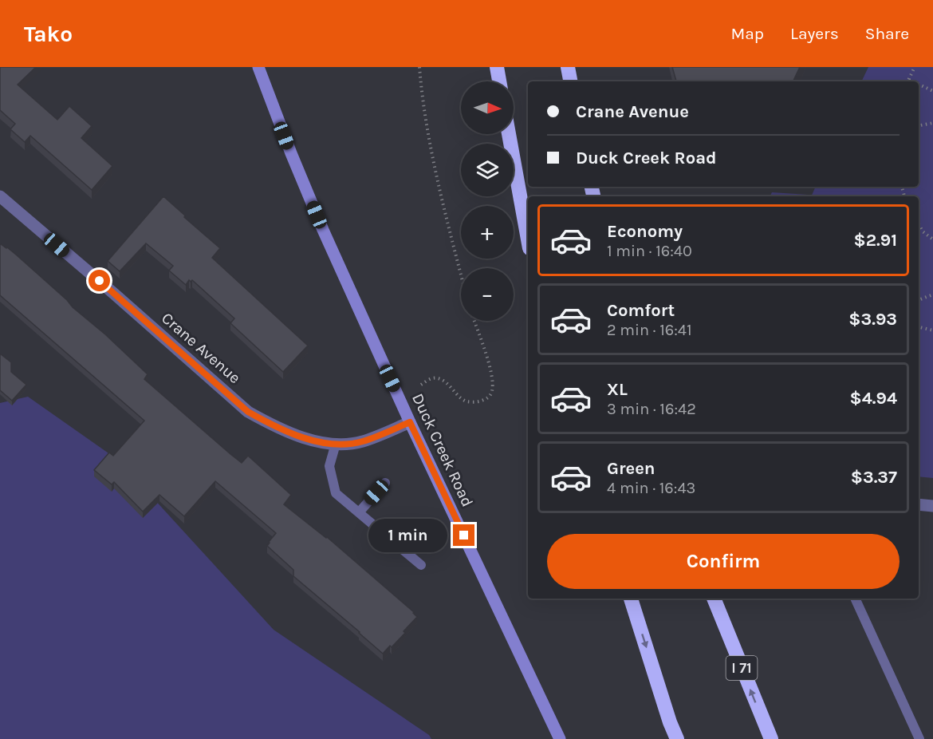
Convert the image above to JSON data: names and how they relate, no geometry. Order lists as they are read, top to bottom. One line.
{"streets":{"highway":["I 71"],"street":["Crane Avenue","Duck Creek Road"]},"crossings":[["Crane Avenue","Duck Creek Road"]],"north":"right","page":{"header":"Tako","nav":["Map","Layers","Share"],"map_buttons":["+","−"],"banner":["Crane Avenue","Duck Creek Road"],"list":[{"name":"Economy","note":"1 min · 16:40","value":"$2.91"},{"name":"Comfort","note":"2 min · 16:41","value":"$3.93"},{"name":"XL","note":"3 min · 16:42","value":"$4.94"},{"name":"Green","note":"4 min · 16:43","value":"$3.37"}],"bubble":"1 min","buttons":"Confirm"}}
